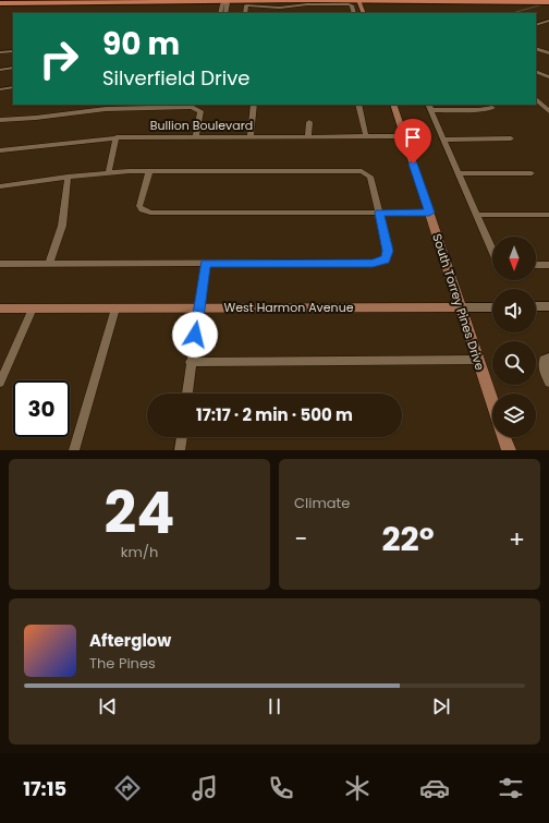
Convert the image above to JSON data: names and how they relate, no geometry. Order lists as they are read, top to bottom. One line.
{"streets":{"main road":["South Torrey Pines Drive","West Harmon Avenue"],"street":["Bullion Boulevard"]},"crossings":[["Bullion Boulevard","South Torrey Pines Drive"],["South Torrey Pines Drive","West Harmon Avenue"]],"north":"bottom","page":{"turn":["90 m","Silverfield Drive"],"limit":"30","trip":"17:17 · 2 min · 500 m","tile":[["24","km/h"],"Climate"],"heat":["−","22°","+"],"song":["Afterglow","The Pines"],"tabs":"17:15"}}
